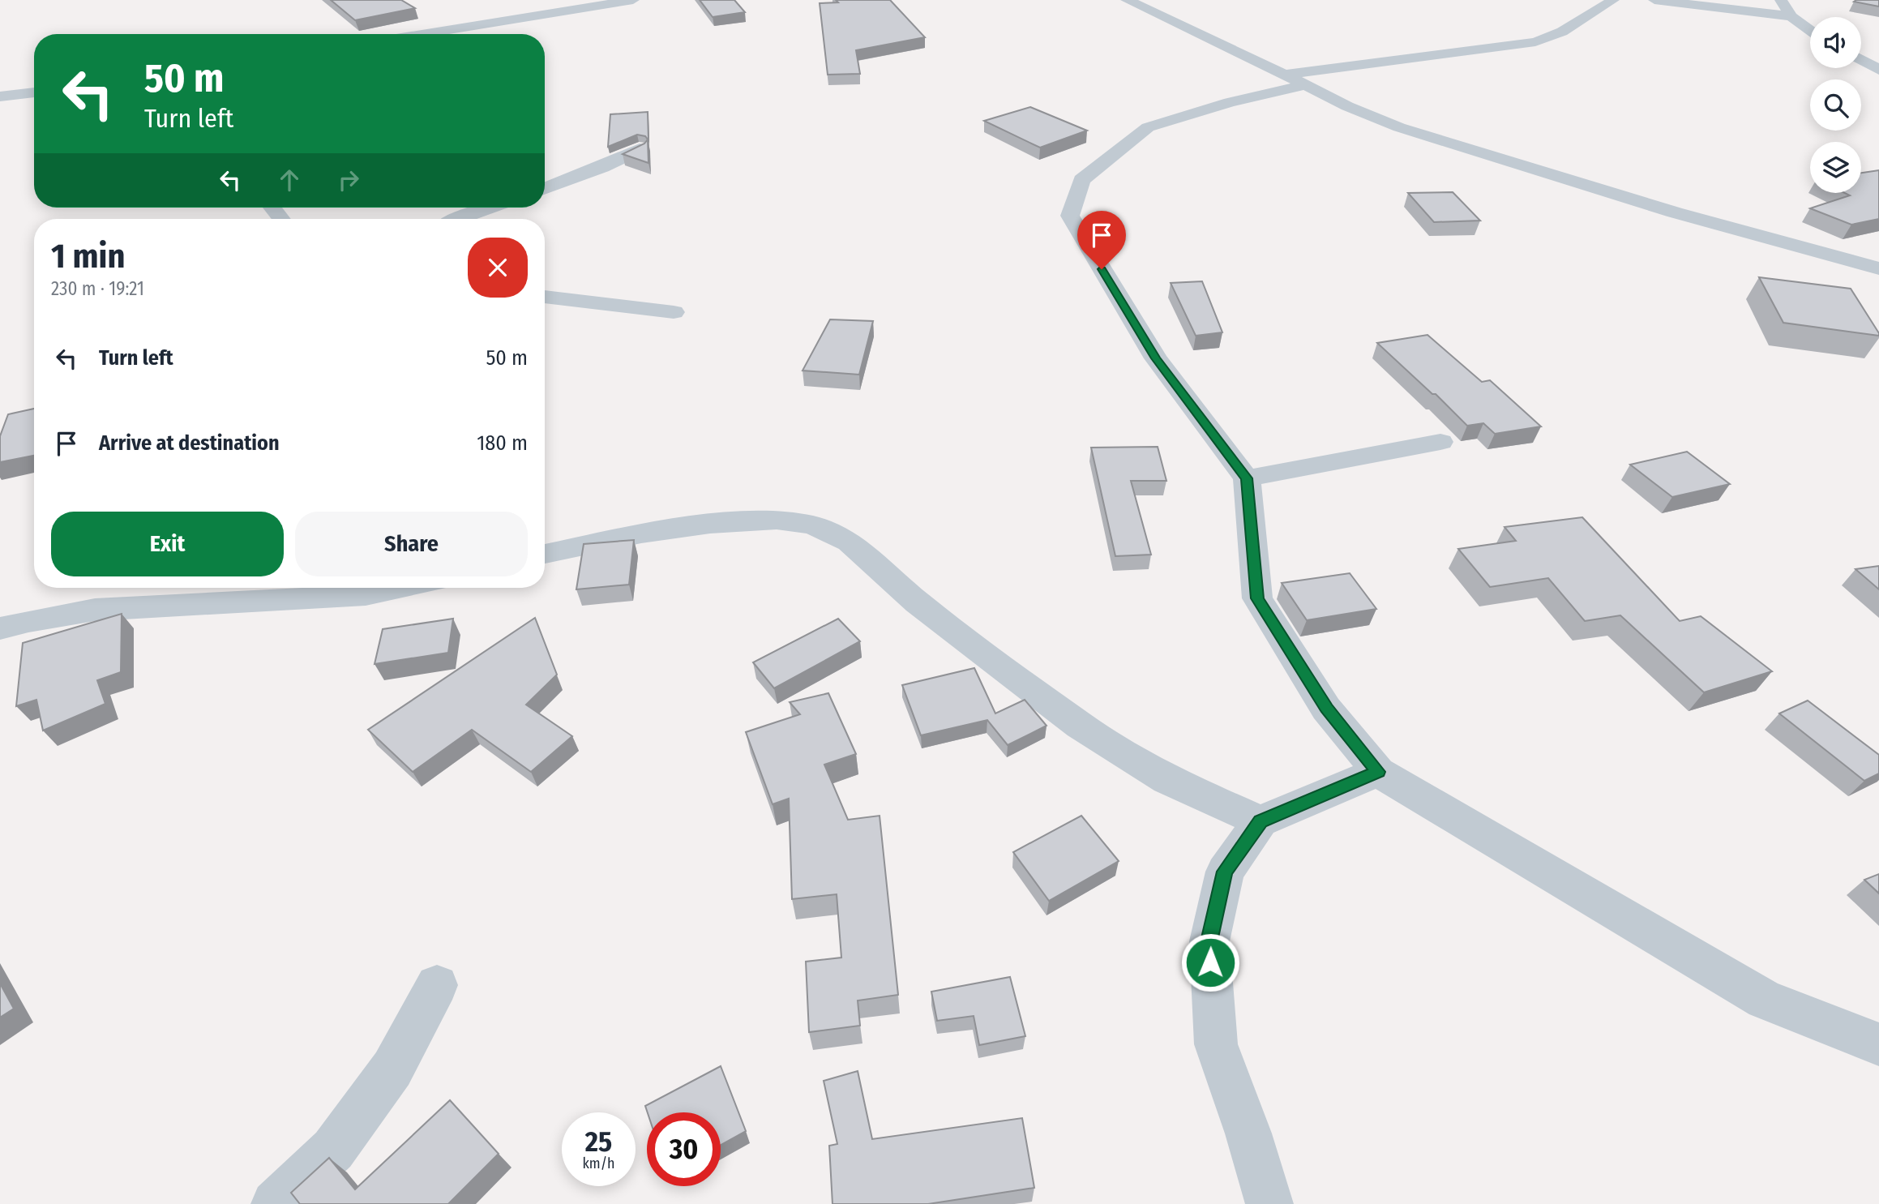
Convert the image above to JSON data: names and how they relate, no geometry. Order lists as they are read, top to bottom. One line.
{"page":{"turn":["50 m","Turn left"],"heading":["1 min","230 m · 19:21"],"list":[{"name":"Turn left","value":"50 m"},{"name":"Arrive at destination","value":"180 m"}],"buttons":["Exit","Share"],"speed":"25 km/h","limit":"30"}}
